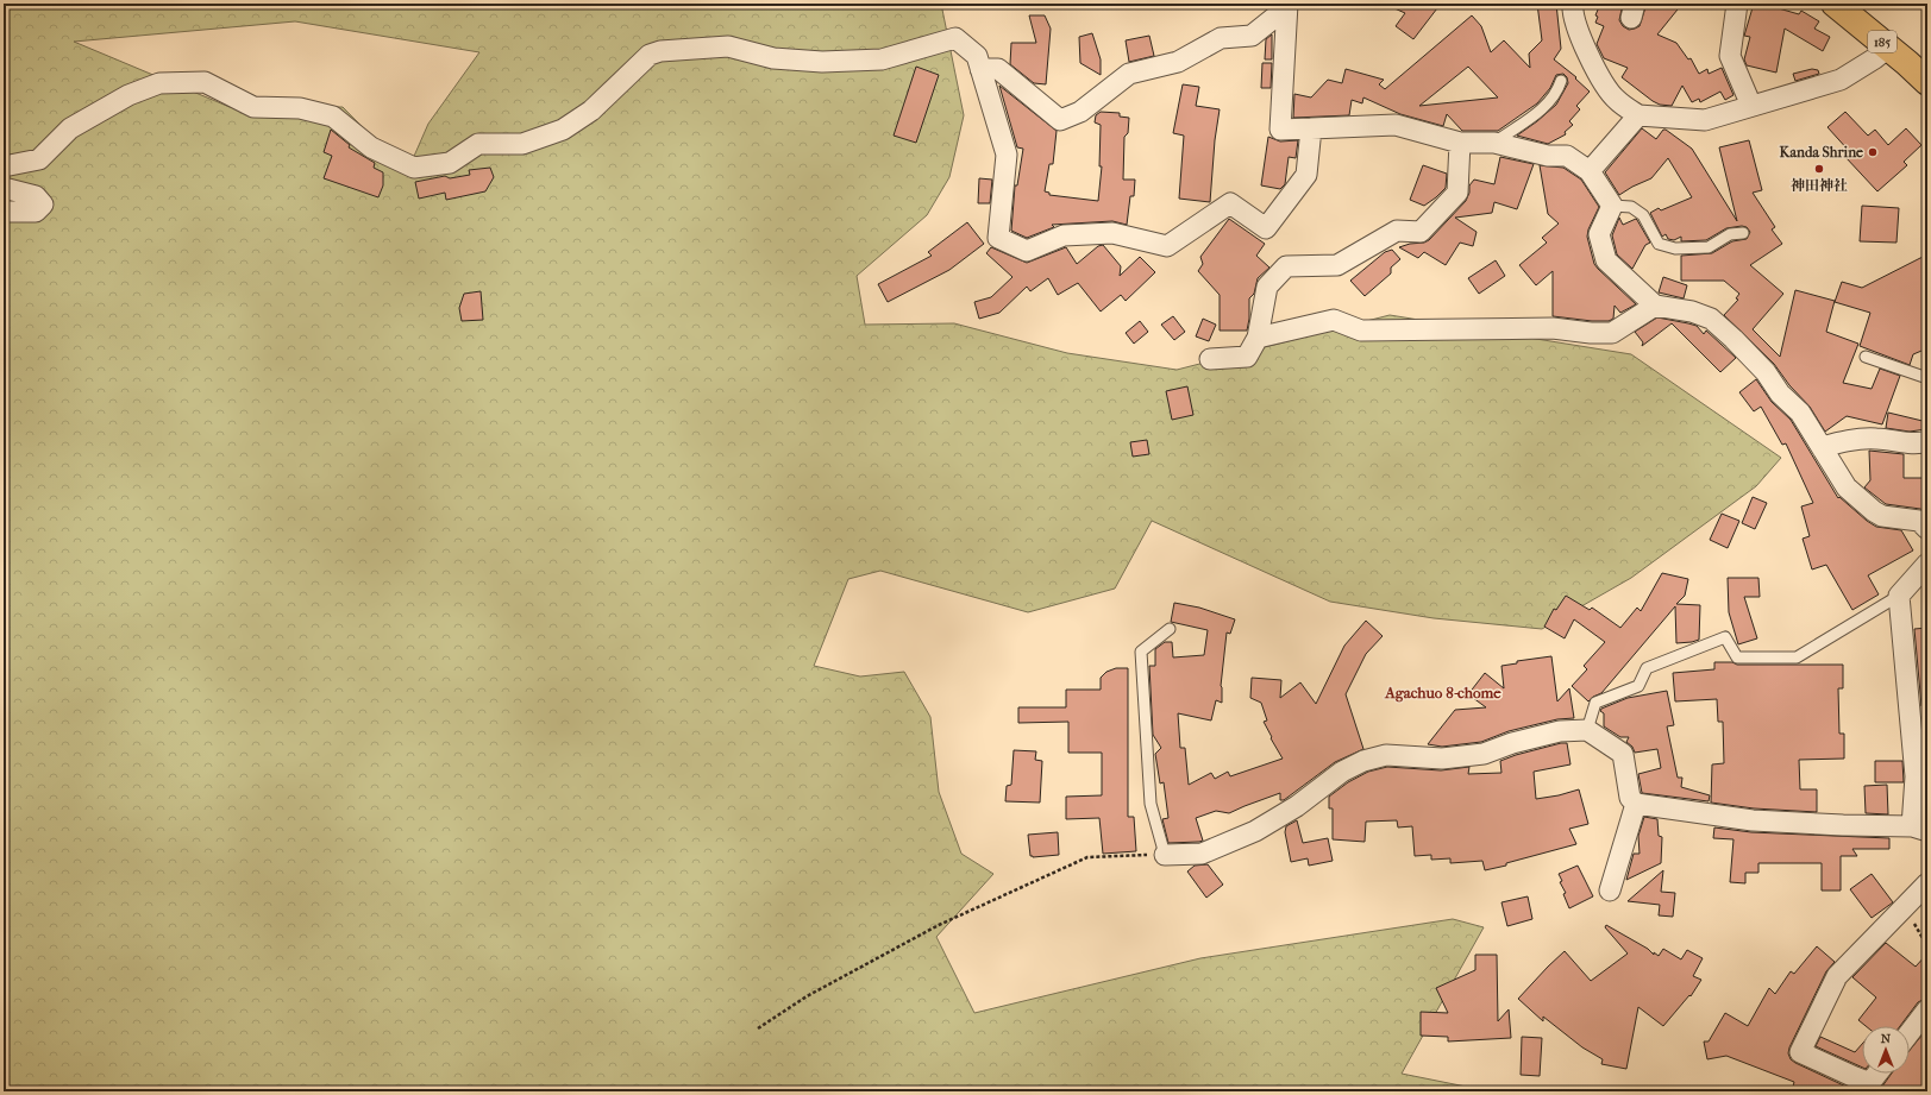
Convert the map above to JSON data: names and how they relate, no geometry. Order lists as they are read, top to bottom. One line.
{"streets":{"highway":["185"]},"districts":["Agachuo 8-chome"],"places":["Kanda Shrine","神田神社"],"north":"top"}
